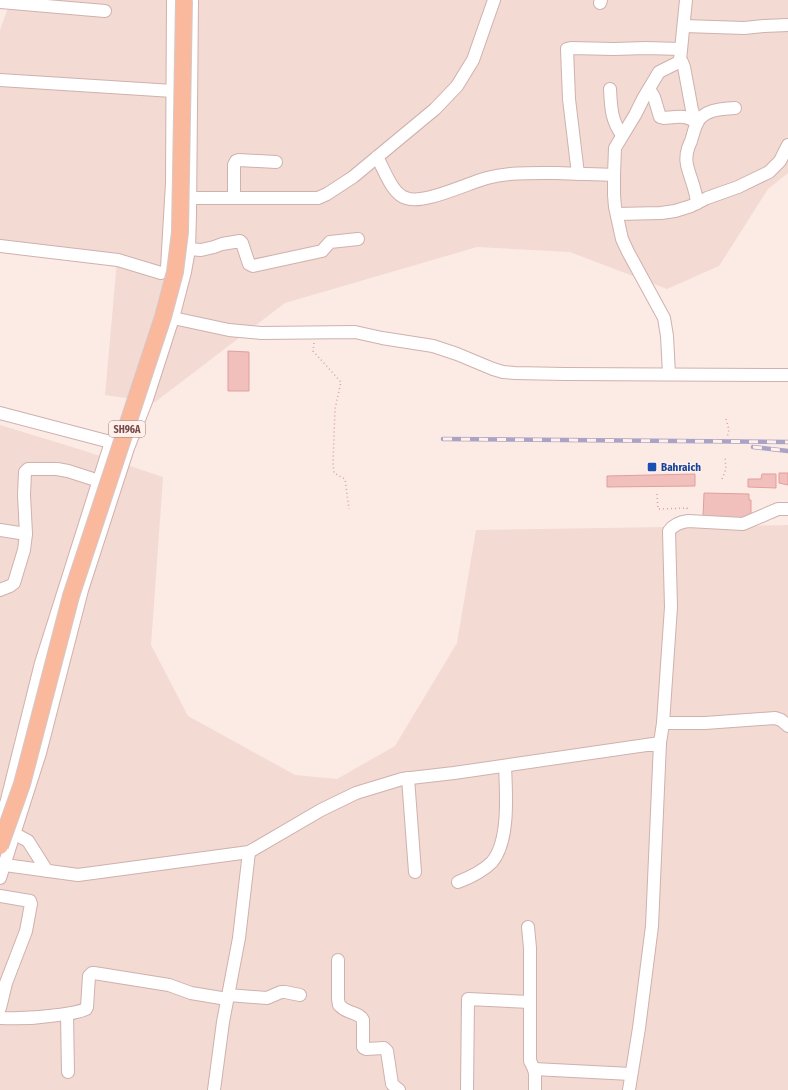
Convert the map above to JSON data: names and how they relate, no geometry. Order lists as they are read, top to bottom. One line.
{"streets":{"main road":["SH96A"]},"places":{"transit":["Bahraich"]}}
